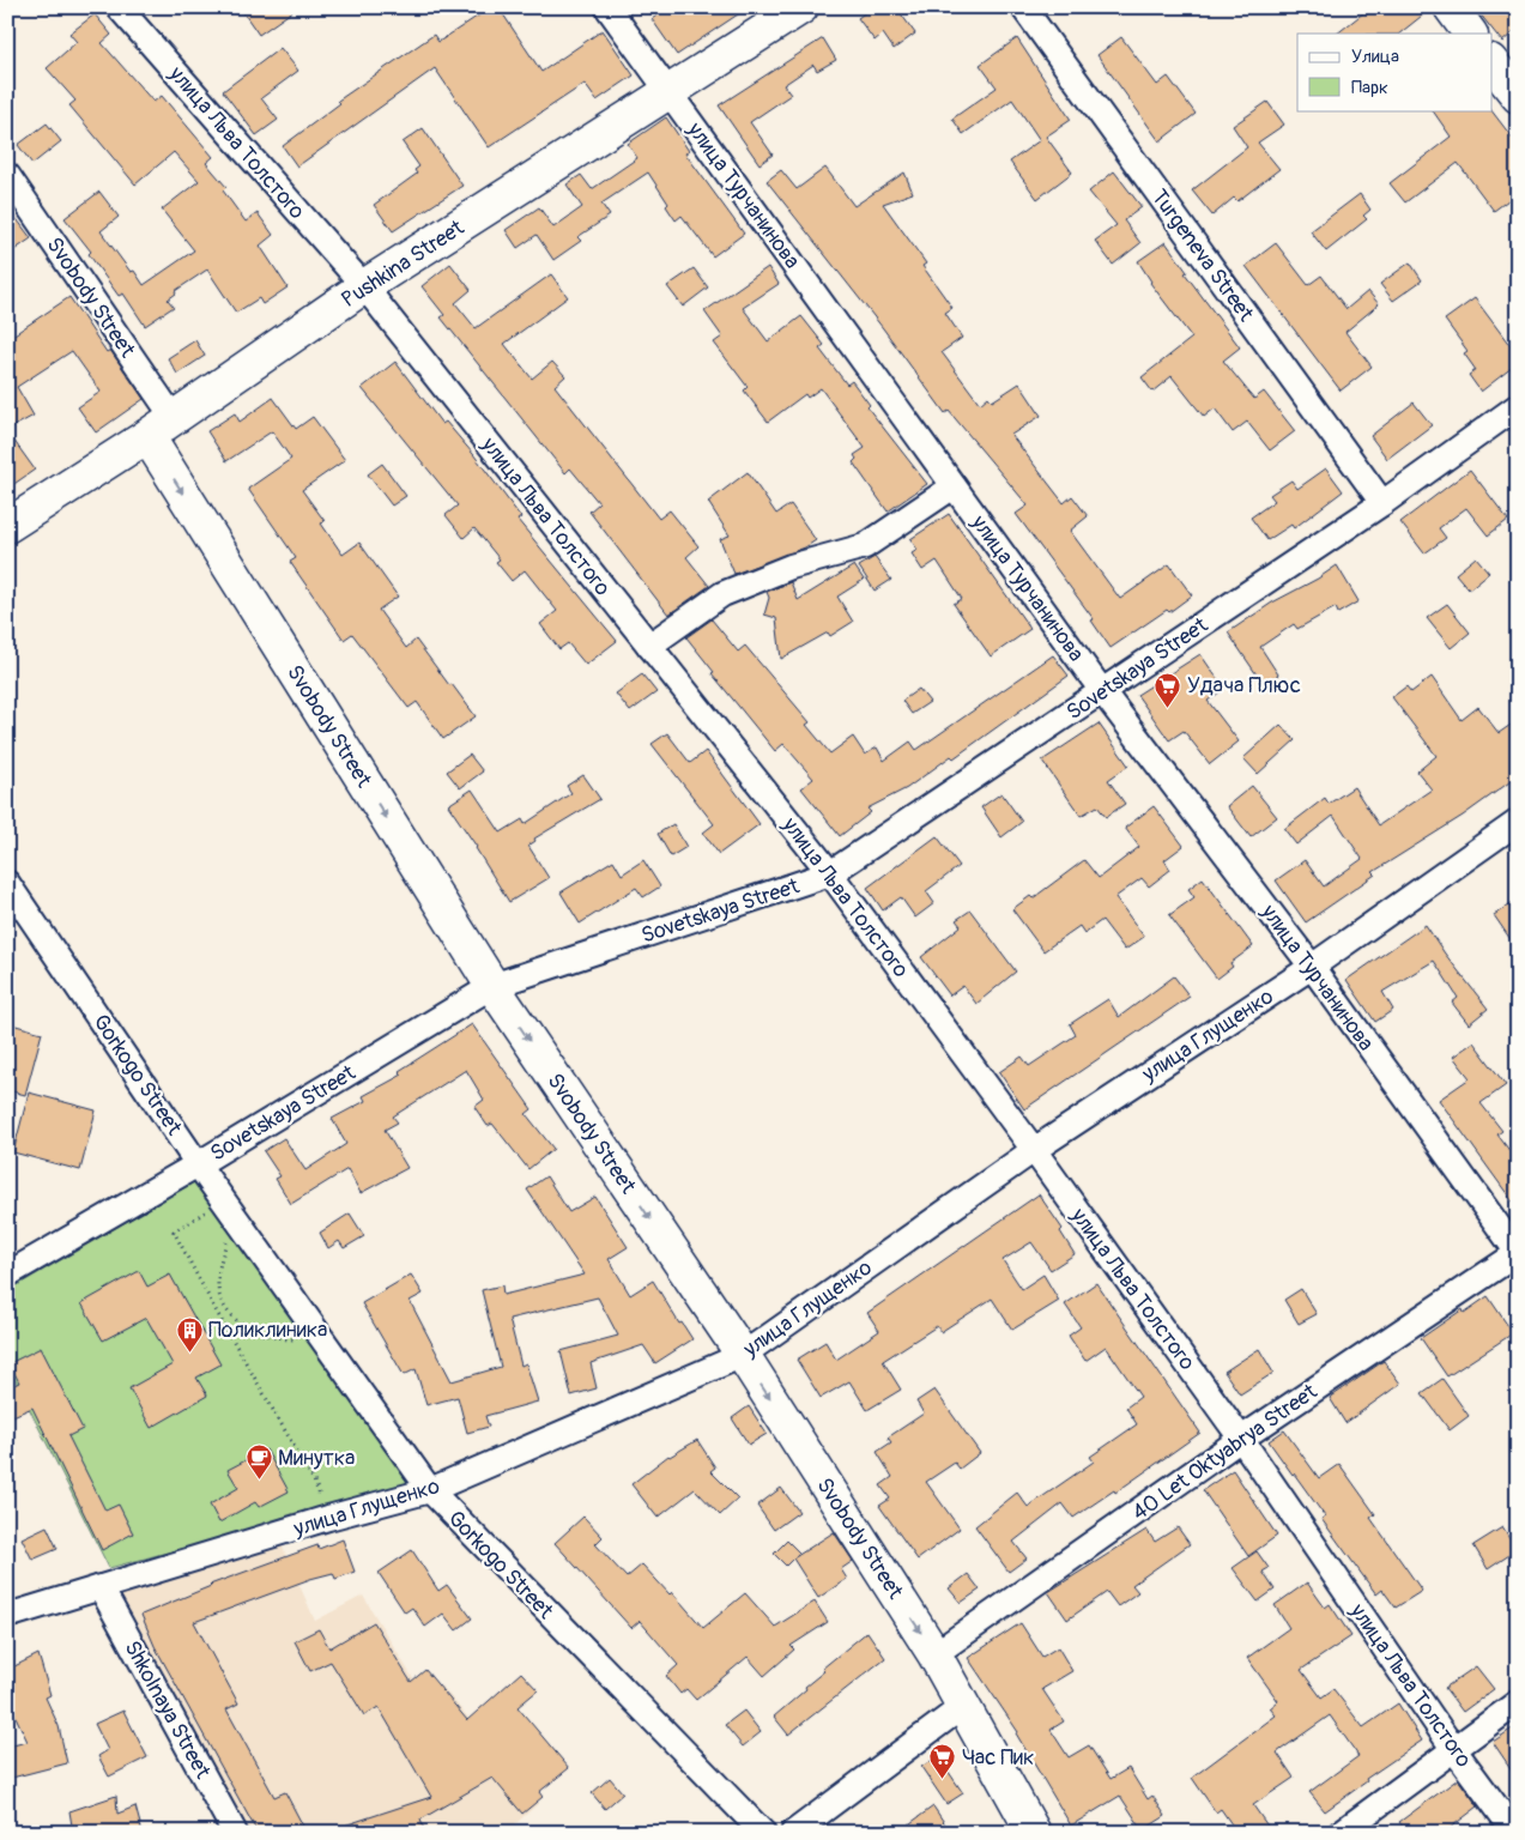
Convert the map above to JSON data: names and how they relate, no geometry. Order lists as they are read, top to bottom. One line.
{"streets":{"street":["улица Льва Толстого","улица Турчанинова","Turgeneva Street","Pushkina Street","Svobody Street","Sovetskaya Street","улица Глущенко","Gorkogo Street","40 Let Oktyabrya Street","Shkolnaya Street"]},"crossings":[["улица Льва Толстого","Pushkina Street"],["улица Льва Толстого","Sovetskaya Street"],["улица Льва Толстого","улица Глущенко"],["улица Льва Толстого","40 Let Oktyabrya Street"],["улица Турчанинова","Pushkina Street"],["улица Турчанинова","Sovetskaya Street"],["улица Турчанинова","улица Глущенко"],["улица Турчанинова","40 Let Oktyabrya Street"],["Turgeneva Street","Sovetskaya Street"],["Pushkina Street","Svobody Street"],["Svobody Street","Sovetskaya Street"],["Svobody Street","улица Глущенко"],["Svobody Street","40 Let Oktyabrya Street"],["Sovetskaya Street","Gorkogo Street"],["улица Глущенко","Gorkogo Street"],["улица Глущенко","Shkolnaya Street"]],"one_way":["Svobody Street"],"places":{"supermarket":["Удача Плюс","Час Пик"],"building":["Поликлиника"],"cafe":["Минутка"]},"legend":["Улица","Парк"]}
